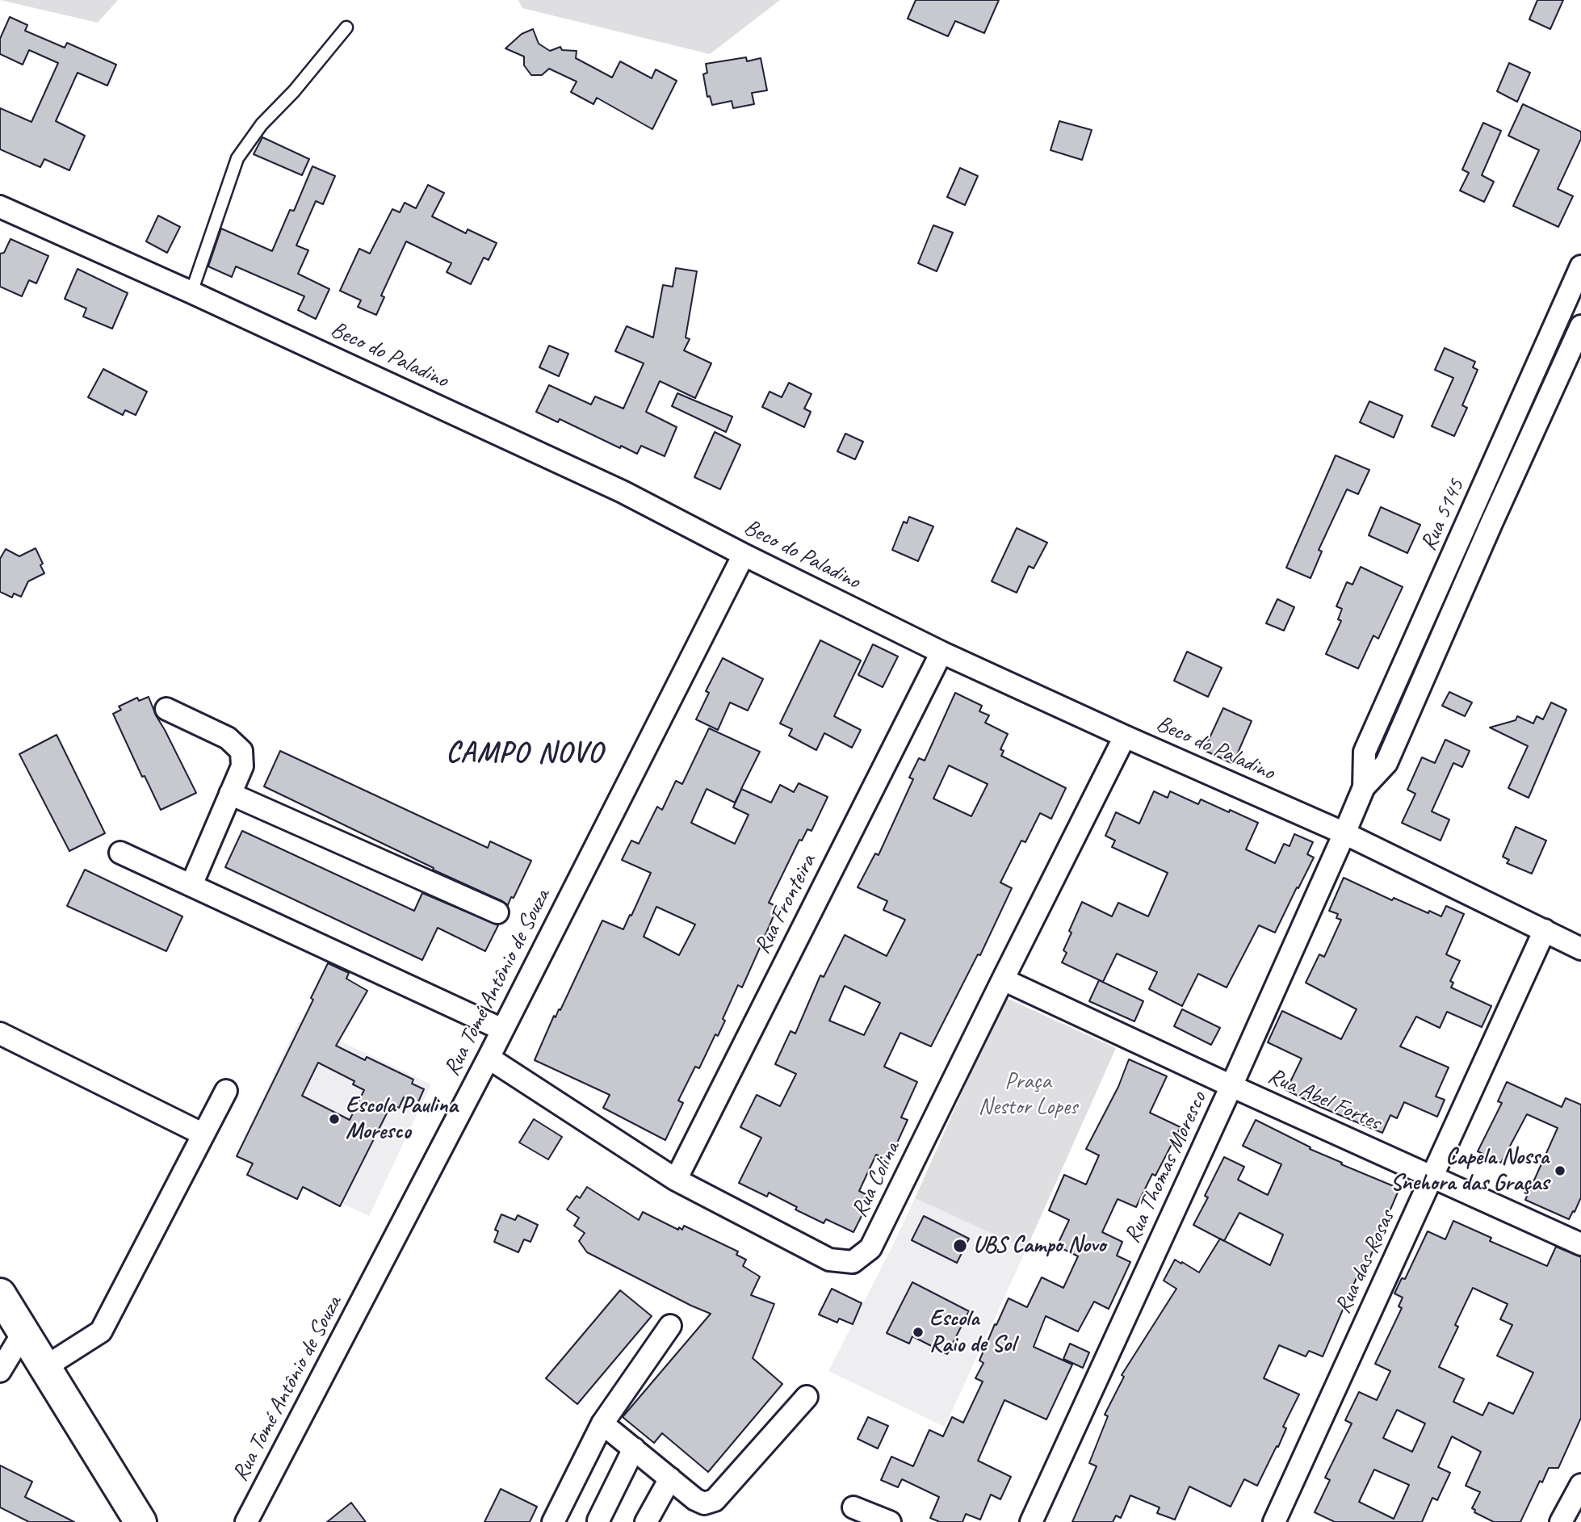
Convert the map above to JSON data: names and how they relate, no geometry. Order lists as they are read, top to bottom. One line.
{"streets":{"street":["Beco do Paladino","Rua 5145","Rua Fronteira","Rua Tomé Antônio de Souza","Rua Abel Fortes","Rua Thomas Moresco","Rua Colina","Rua das Rosas"]},"crossings":[["Beco do Paladino","Rua 5145"],["Beco do Paladino","Rua Fronteira"],["Beco do Paladino","Rua Tomé Antônio de Souza"],["Beco do Paladino","Rua Thomas Moresco"],["Beco do Paladino","Rua Colina"],["Beco do Paladino","Rua das Rosas"],["Rua 5145","Rua Thomas Moresco"],["Rua Fronteira","Rua Colina"],["Rua Tomé Antônio de Souza","Rua Colina"],["Rua Abel Fortes","Rua Thomas Moresco"],["Rua Abel Fortes","Rua Colina"],["Rua Abel Fortes","Rua das Rosas"]],"districts":["CAMPO NOVO"],"parks":["Praça Nestor Lopes"],"places":["Escola Paulina Moresco","Capela Nossa Snehora das Graças","UBS Campo Novo","Escola Raio de Sol"]}
